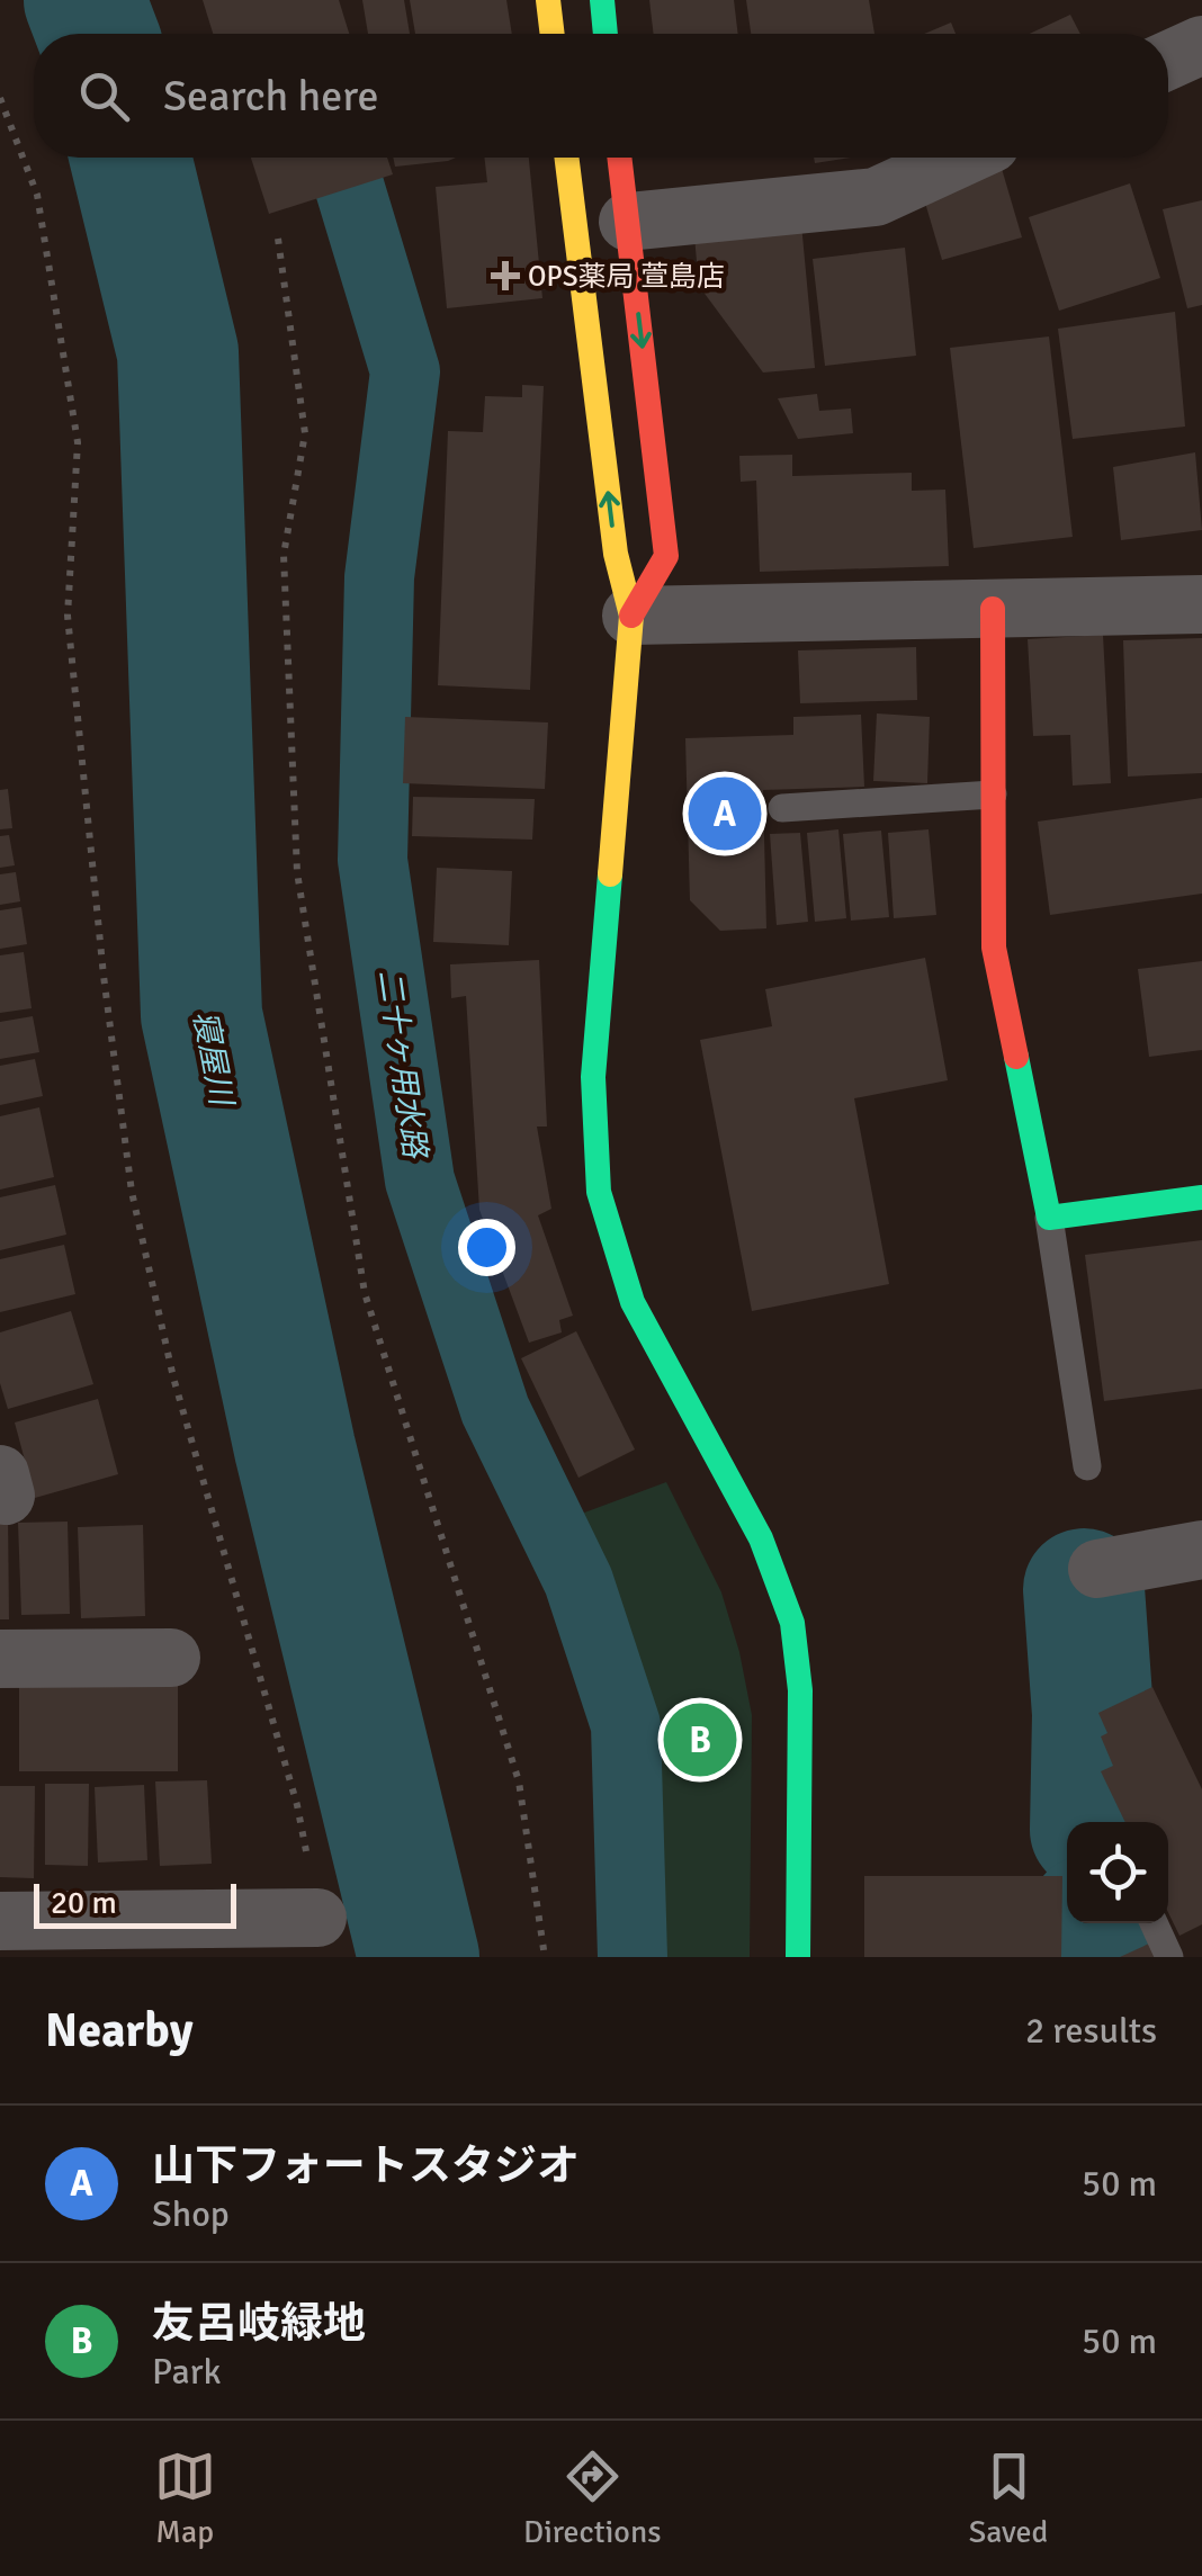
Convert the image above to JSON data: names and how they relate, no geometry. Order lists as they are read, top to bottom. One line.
{"water":["寝屋川","二十ヶ用水路"],"places":{"health":["OPS薬局 萱島店"]},"scale_bar":"20 m","page":{"search":"Search here","pins":["A","B"],"scale":"20 m","heading":["Nearby","2 results"],"list":[{"mark":"A","name":"山下フォートスタジオ","note":"Shop","value":"50 m"},{"mark":"B","name":"友呂岐緑地","note":"Park","value":"50 m"}],"nav":["Map","Directions","Saved"]}}
